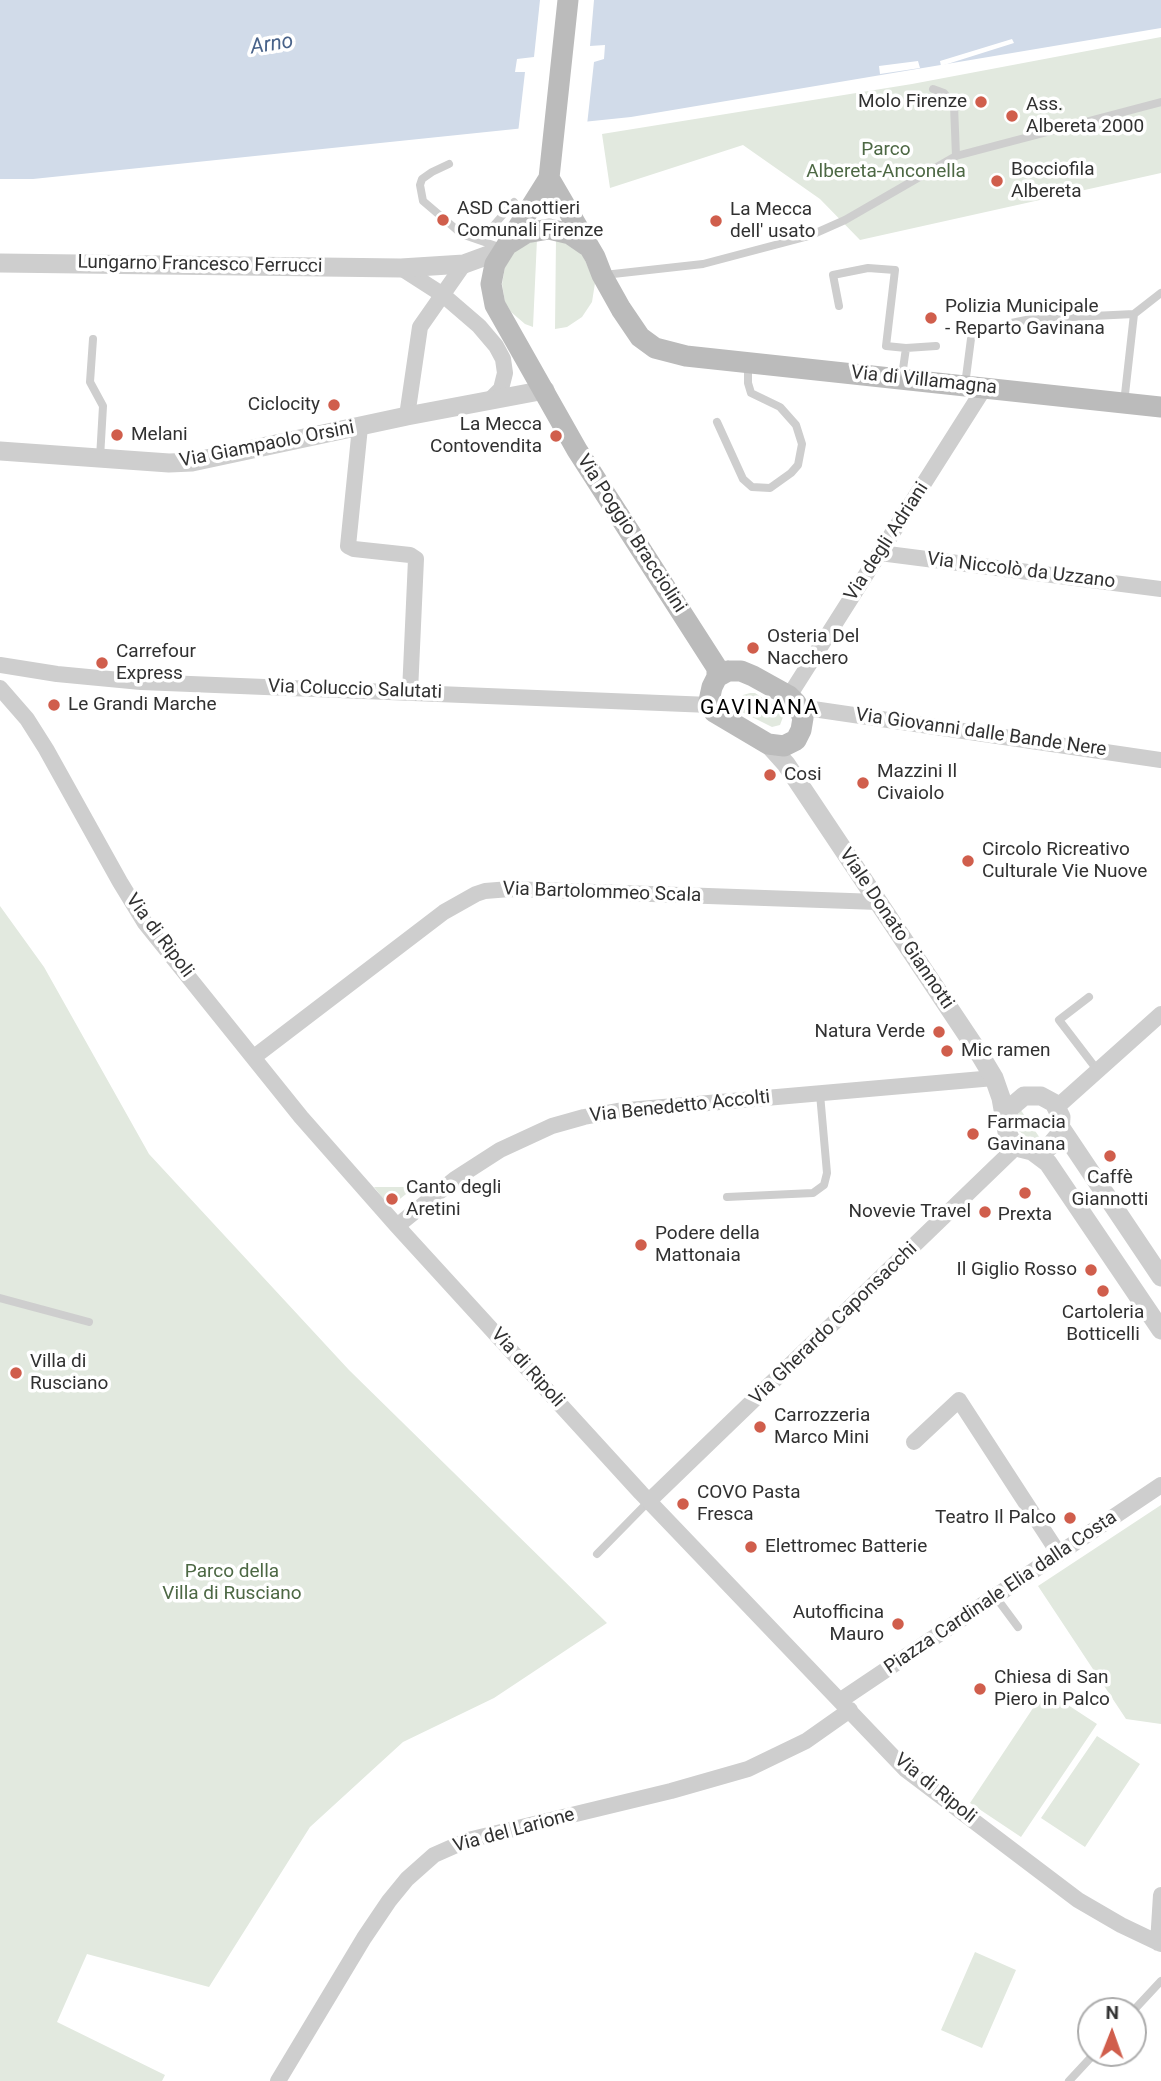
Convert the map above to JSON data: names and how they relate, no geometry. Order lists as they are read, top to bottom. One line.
{"streets":{"main road":["Via di Villamagna","Via Poggio Bracciolini"],"street":["Lungarno Francesco Ferrucci","Via Giampaolo Orsini","Via degli Adriani","Via Niccolò da Uzzano","Via Coluccio Salutati","Via Giovanni dalle Bande Nere","Via Bartolommeo Scala","Viale Donato Giannotti","Via di Ripoli","Via Benedetto Accolti","Via Gherardo Caponsacchi","Piazza Cardinale Elia dalla Costa","Via del Larione"]},"crossings":[["Lungarno Francesco Ferrucci","Via Poggio Bracciolini"],["Via di Villamagna","Via Poggio Bracciolini"],["Via di Villamagna","Via degli Adriani"],["Via Giampaolo Orsini","Via Poggio Bracciolini"],["Via degli Adriani","Via Niccolò da Uzzano"],["Via degli Adriani","Via Giovanni dalle Bande Nere"],["Via Bartolommeo Scala","Viale Donato Giannotti"],["Via Bartolommeo Scala","Via di Ripoli"],["Viale Donato Giannotti","Via Benedetto Accolti"],["Viale Donato Giannotti","Via Gherardo Caponsacchi"],["Via di Ripoli","Via Benedetto Accolti"],["Via di Ripoli","Via Gherardo Caponsacchi"],["Via di Ripoli","Piazza Cardinale Elia dalla Costa"],["Via di Ripoli","Via del Larione"],["Piazza Cardinale Elia dalla Costa","Via del Larione"]],"districts":["GAVINANA"],"water":["Arno"],"parks":["Parco Albereta-Anconella","Parco della Villa di Rusciano"],"places":["Molo Firenze","Ass. Albereta 2000","Bocciofila Albereta","ASD Canottieri Comunali Firenze","La Mecca dell' usato","Polizia Municipale - Reparto Gavinana","Ciclocity","Melani","La Mecca Contovendita","Osteria Del Nacchero","Carrefour Express","Le Grandi Marche","Cosi","Mazzini Il Civaiolo","Circolo Ricreativo Culturale Vie Nuove","Natura Verde","Mic ramen","Farmacia Gavinana","Caffè Giannotti","Prexta","Canto degli Aretini","Novevie Travel","Podere della Mattonaia","Il Giglio Rosso","Cartoleria Botticelli","Villa di Rusciano","Carrozzeria Marco Mini","COVO Pasta Fresca","Teatro Il Palco","Elettromec Batterie","Autofficina Mauro","Chiesa di San Piero in Palco"],"north":"top"}
